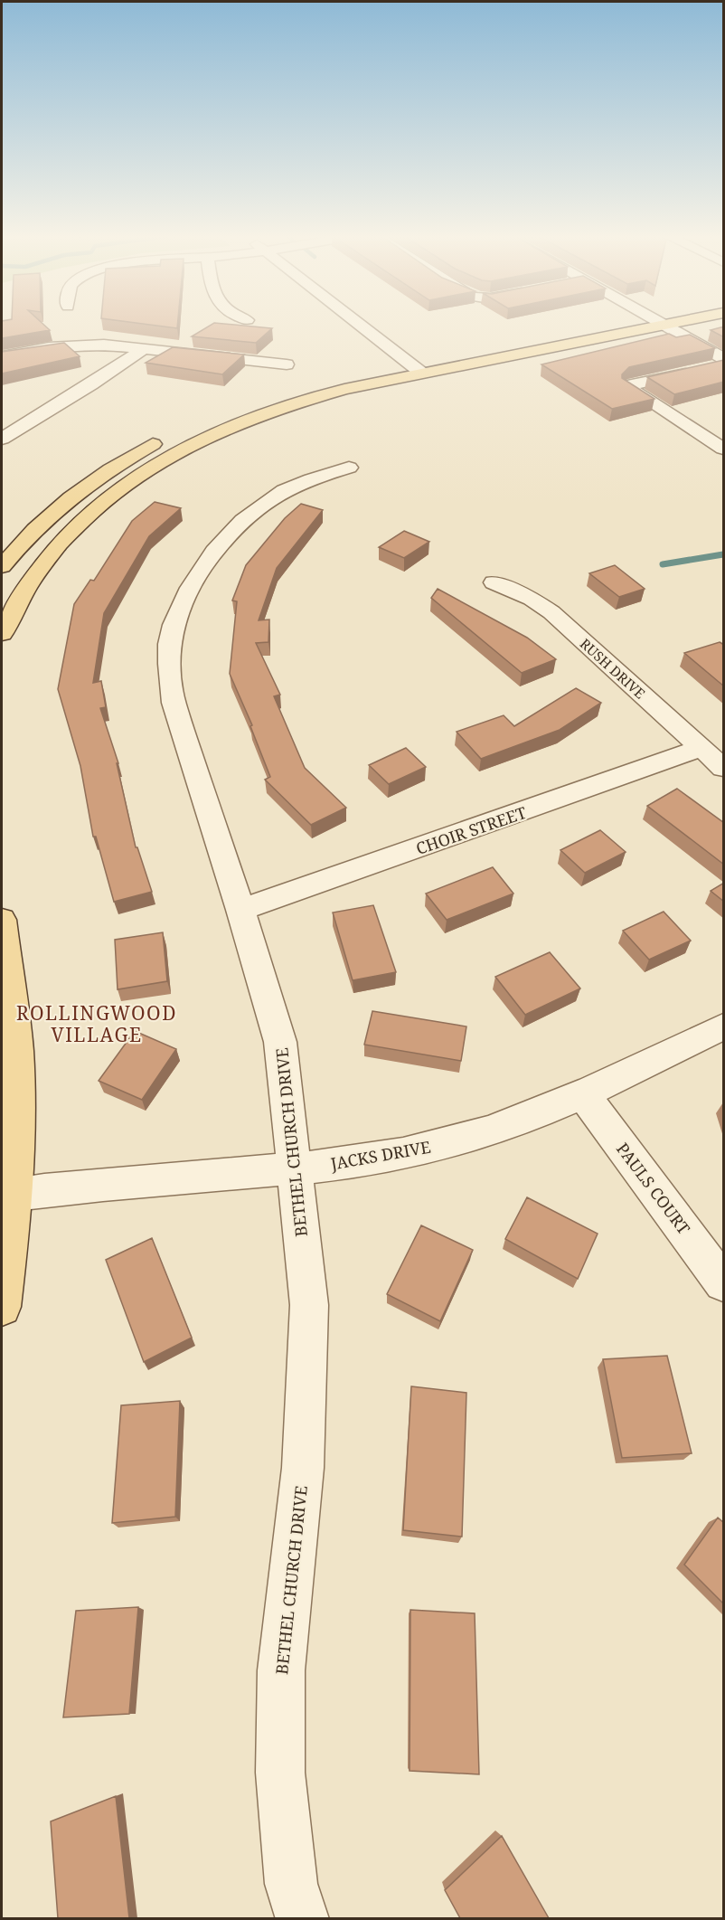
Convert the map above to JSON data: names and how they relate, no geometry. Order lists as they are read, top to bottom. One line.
{"streets":{"street":["RUSH DRIVE","CHOIR STREET","BETHEL CHURCH DRIVE","JACKS DRIVE","PAULS COURT"]},"crossings":[["RUSH DRIVE","CHOIR STREET"],["CHOIR STREET","BETHEL CHURCH DRIVE"],["BETHEL CHURCH DRIVE","JACKS DRIVE"],["JACKS DRIVE","PAULS COURT"]],"districts":["ROLLINGWOOD VILLAGE"]}
